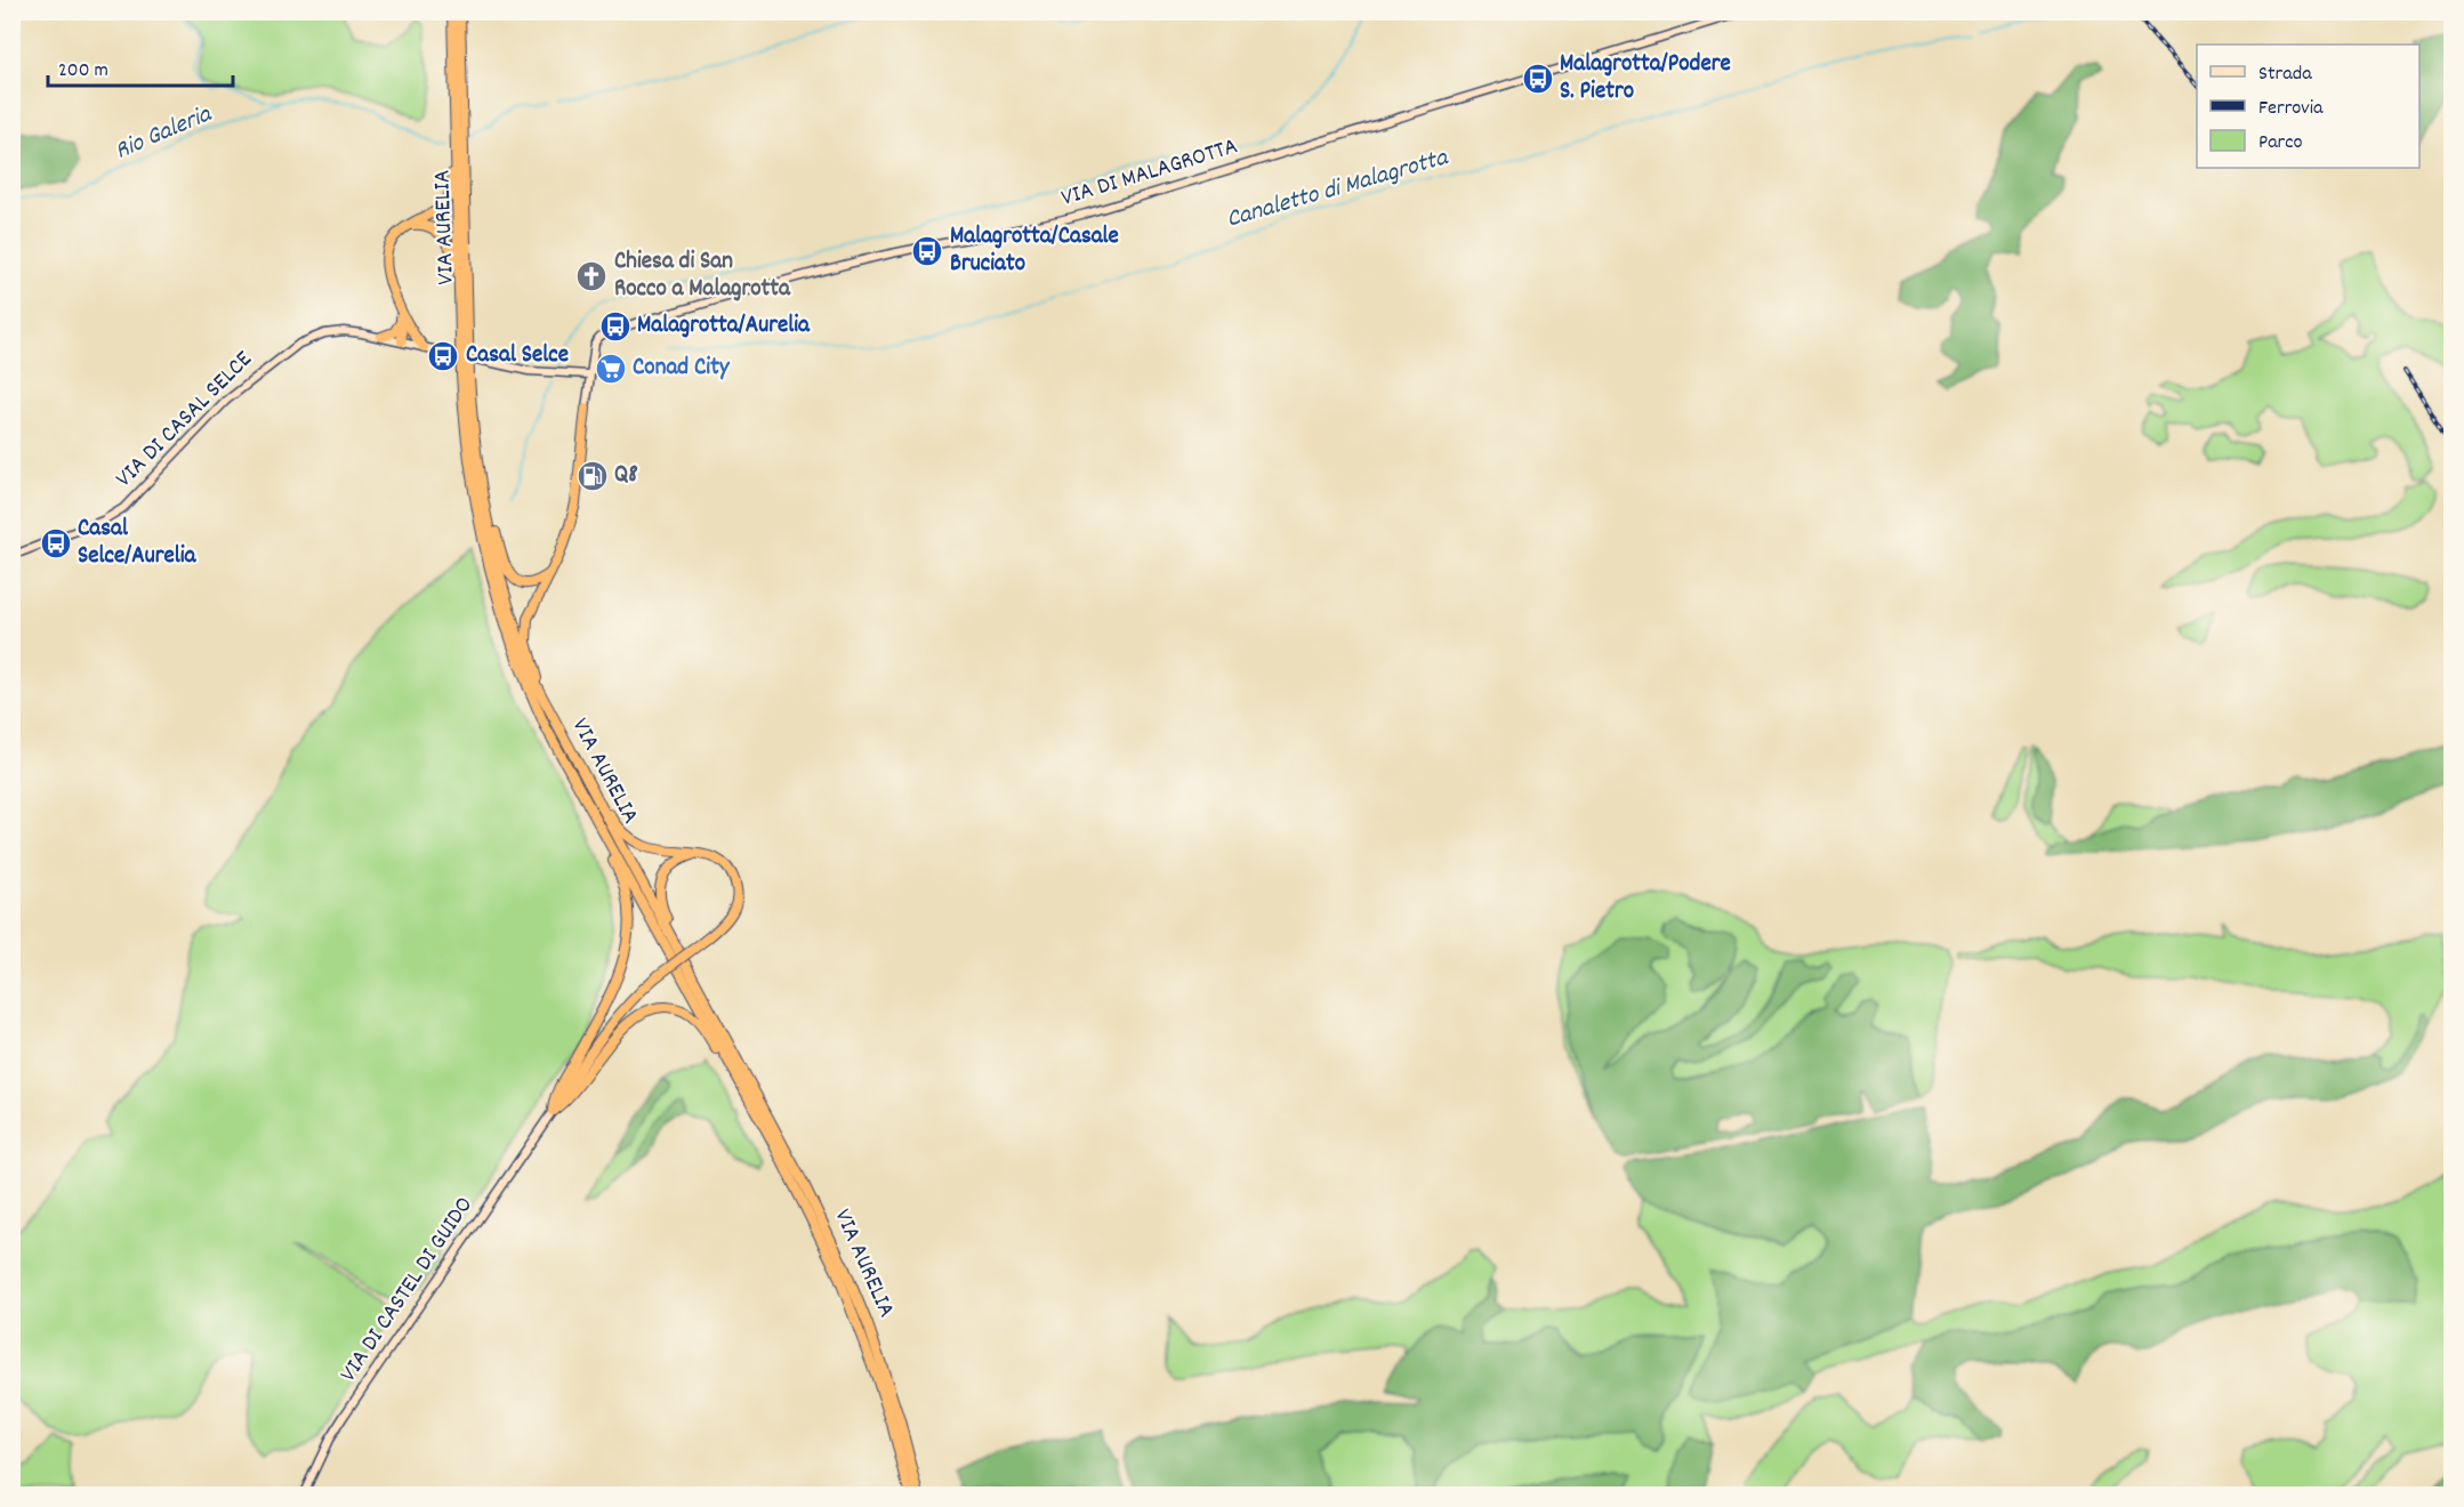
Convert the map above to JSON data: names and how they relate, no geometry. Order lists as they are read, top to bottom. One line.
{"streets":{"highway":["VIA AURELIA"],"main road":["VIA DI MALAGROTTA","VIA DI CASAL SELCE","VIA DI CASTEL DI GUIDO"]},"crossings":[["VIA DI MALAGROTTA","VIA DI CASAL SELCE"]],"water":["Rio Galeria","Canaletto di Malagrotta"],"places":{"bus stop":["Malagrotta/Podere S. Pietro","Malagrotta/Casale Bruciato","Malagrotta/Aurelia","Casal Selce","Casal Selce/Aurelia"],"church":["Chiesa di San Rocco a Malagrotta"],"supermarket":["Conad City"],"fuel station":["Q8"]},"legend":["Strada","Ferrovia","Parco"],"scale_bar":"200 m"}
